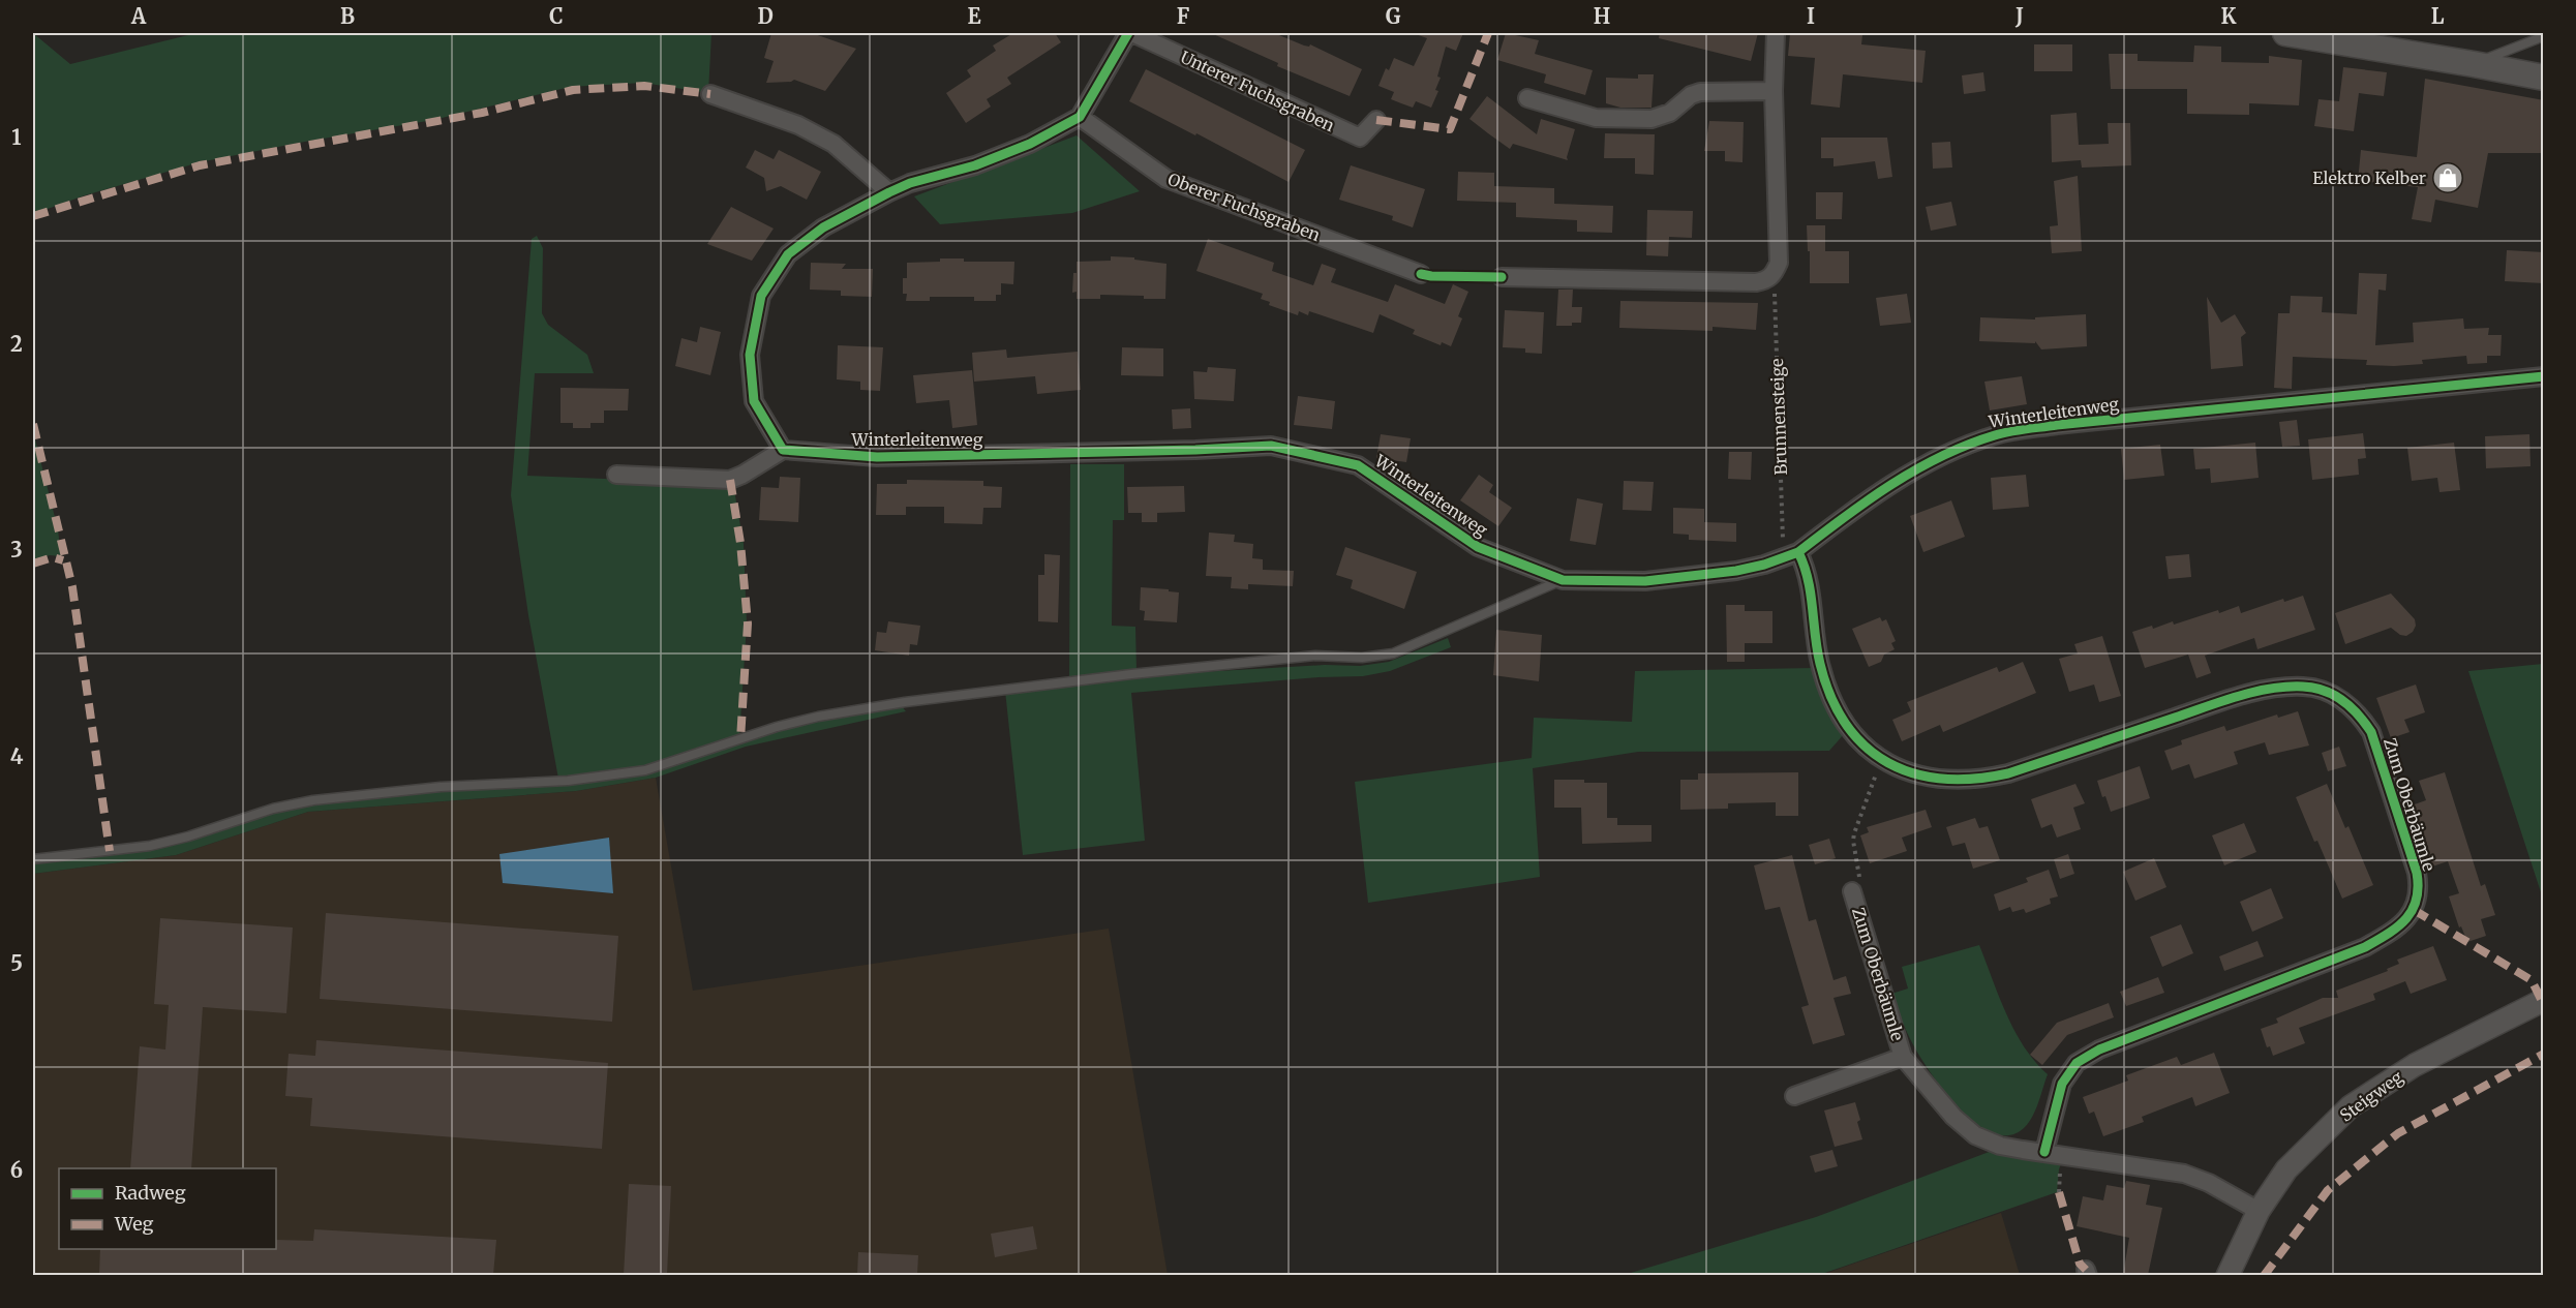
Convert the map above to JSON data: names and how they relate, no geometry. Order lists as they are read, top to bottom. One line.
{"streets":{"street":["Unterer Fuchsgraben","Oberer Fuchsgraben","Winterleitenweg","Zum Oberbäumle","Steigweg"],"path":["Brunnensteige"]},"crossings":[["Winterleitenweg","Brunnensteige"],["Winterleitenweg","Zum Oberbäumle"],["Brunnensteige","Zum Oberbäumle"],["Zum Oberbäumle","Steigweg"]],"places":{"shop":["Elektro Kelber"]},"legend":["Radweg","Weg"],"grid":{"columns":["A","B","C","D","E","F","G","H","I","J","K","L"],"rows":["1","2","3","4","5","6"]}}
